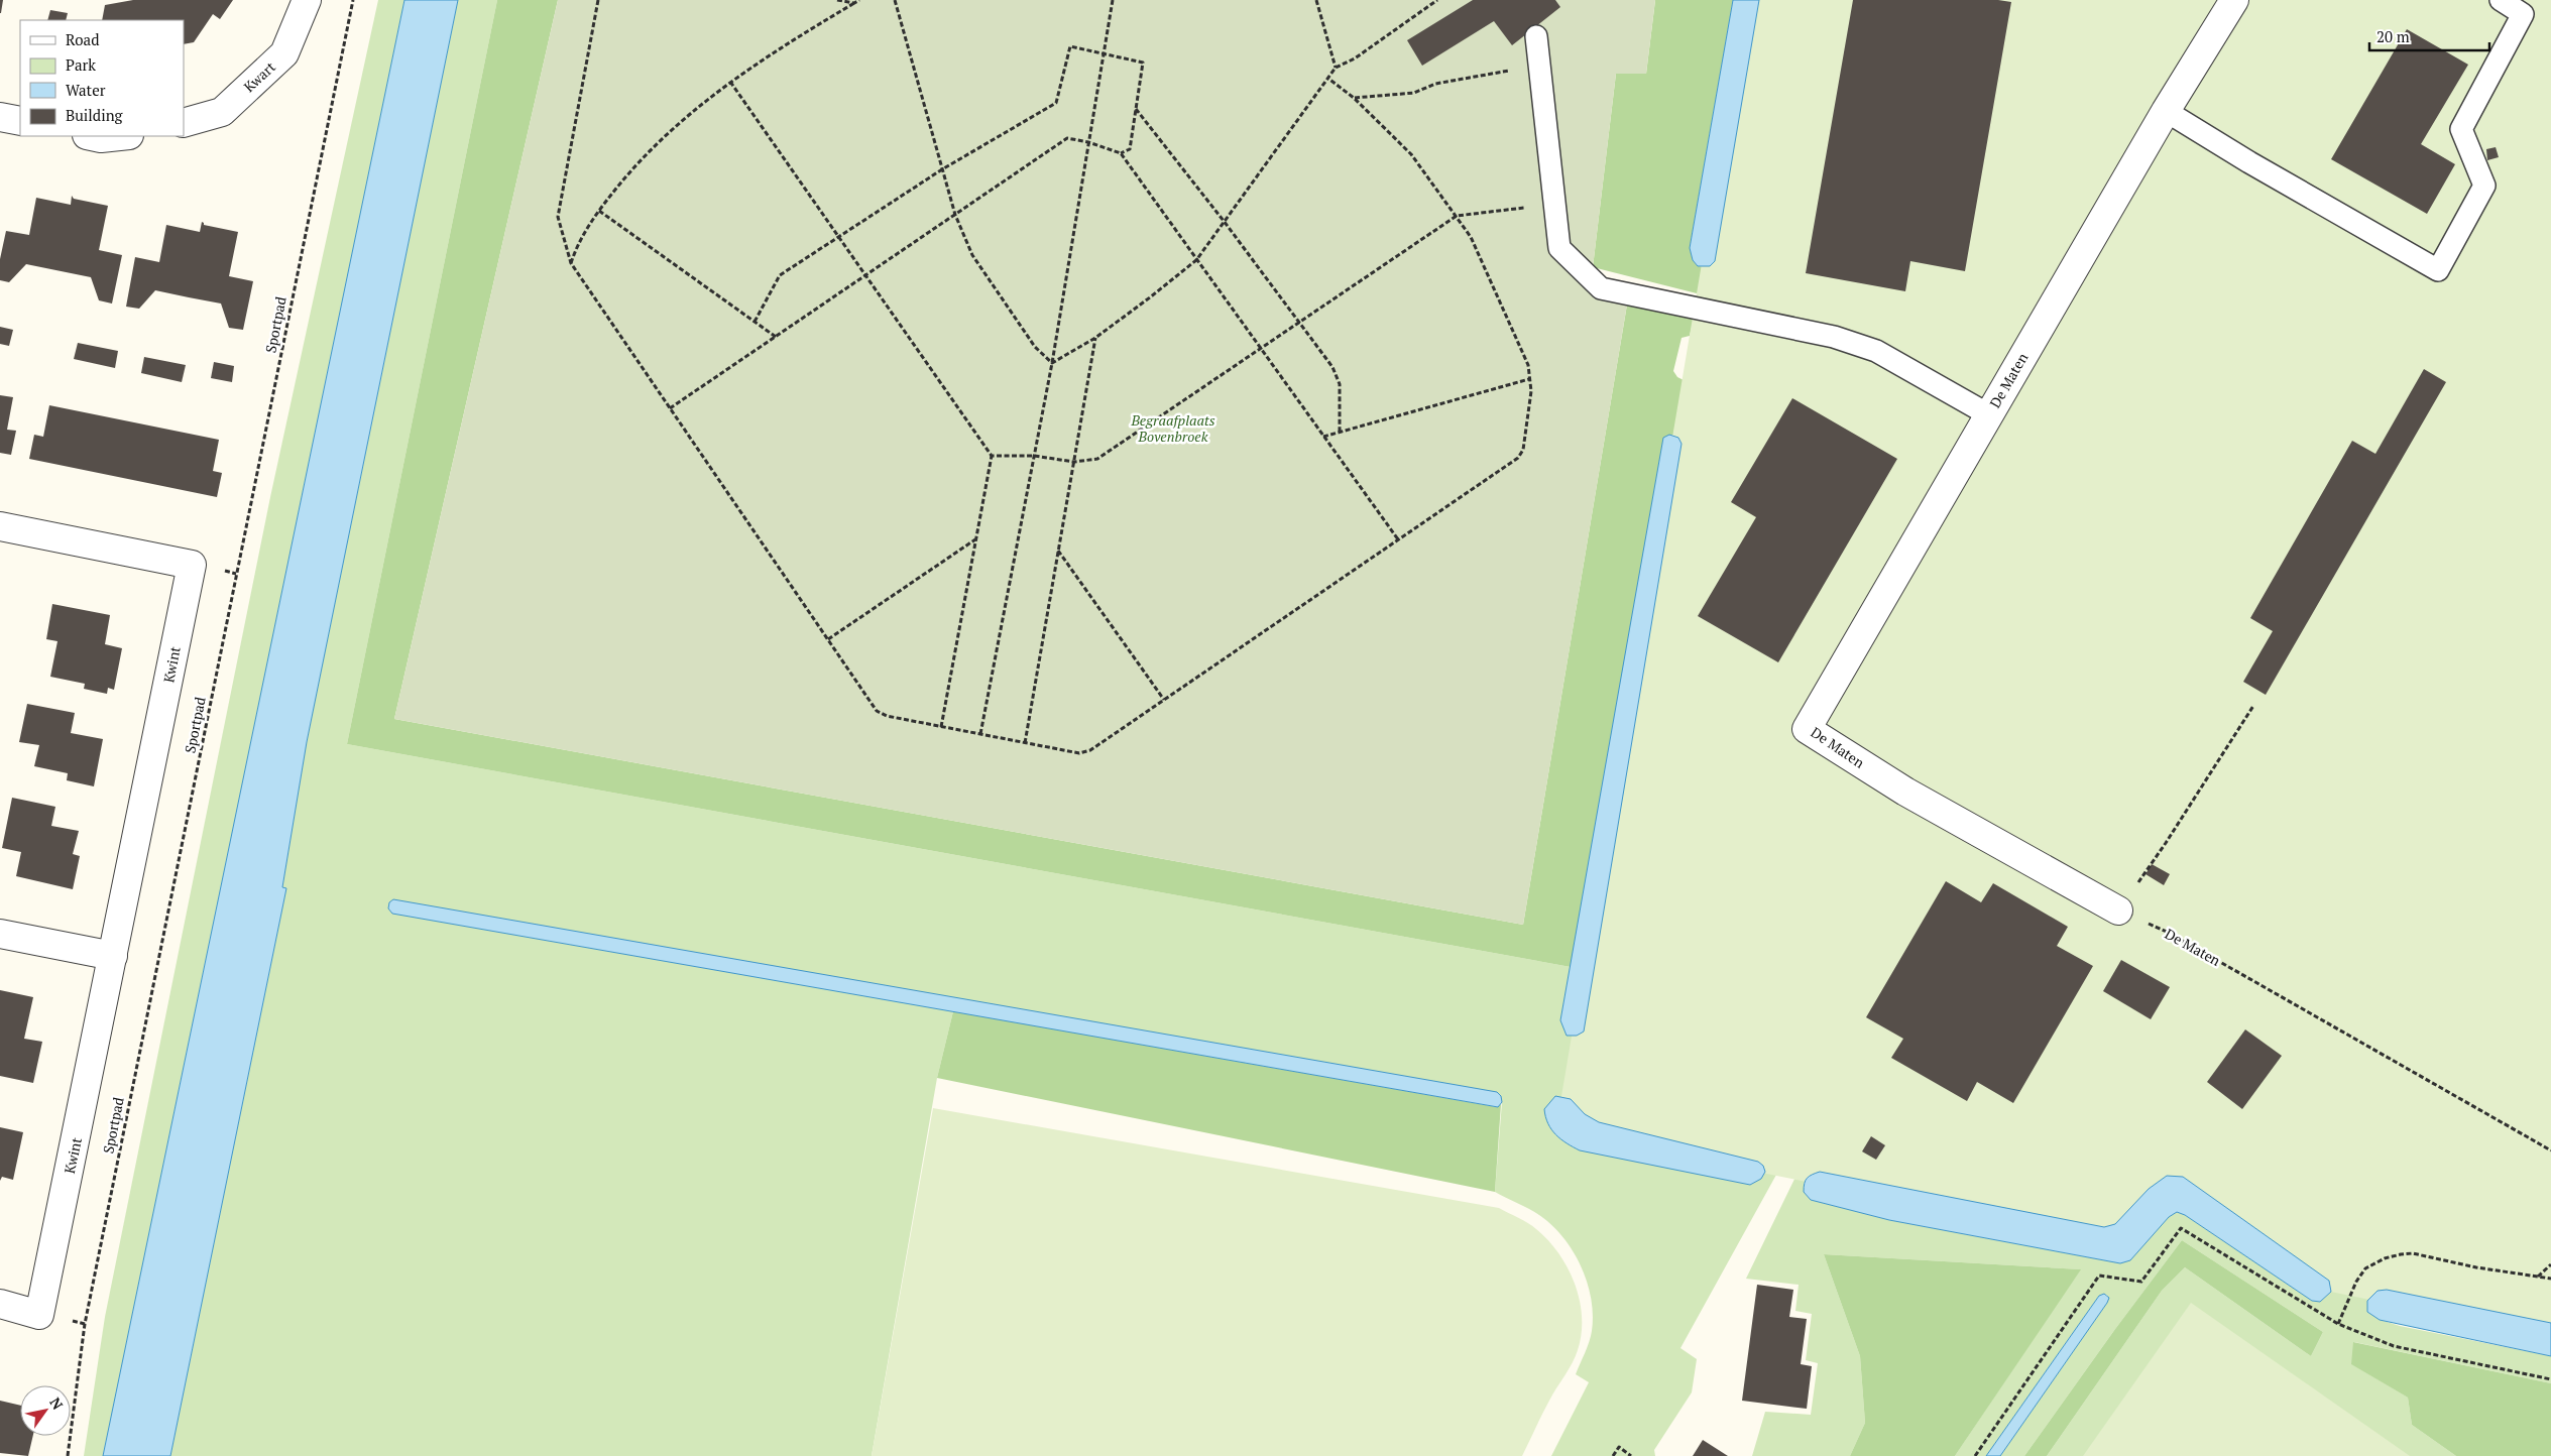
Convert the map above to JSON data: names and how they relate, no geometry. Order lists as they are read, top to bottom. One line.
{"streets":{"street":["Kwart","De Maten","Kwint"],"path":["Sportpad"]},"parks":["Begraafplaats Bovenbroek"],"legend":["Road","Park","Water","Building"],"scale_bar":"20 m","north":"top right"}
